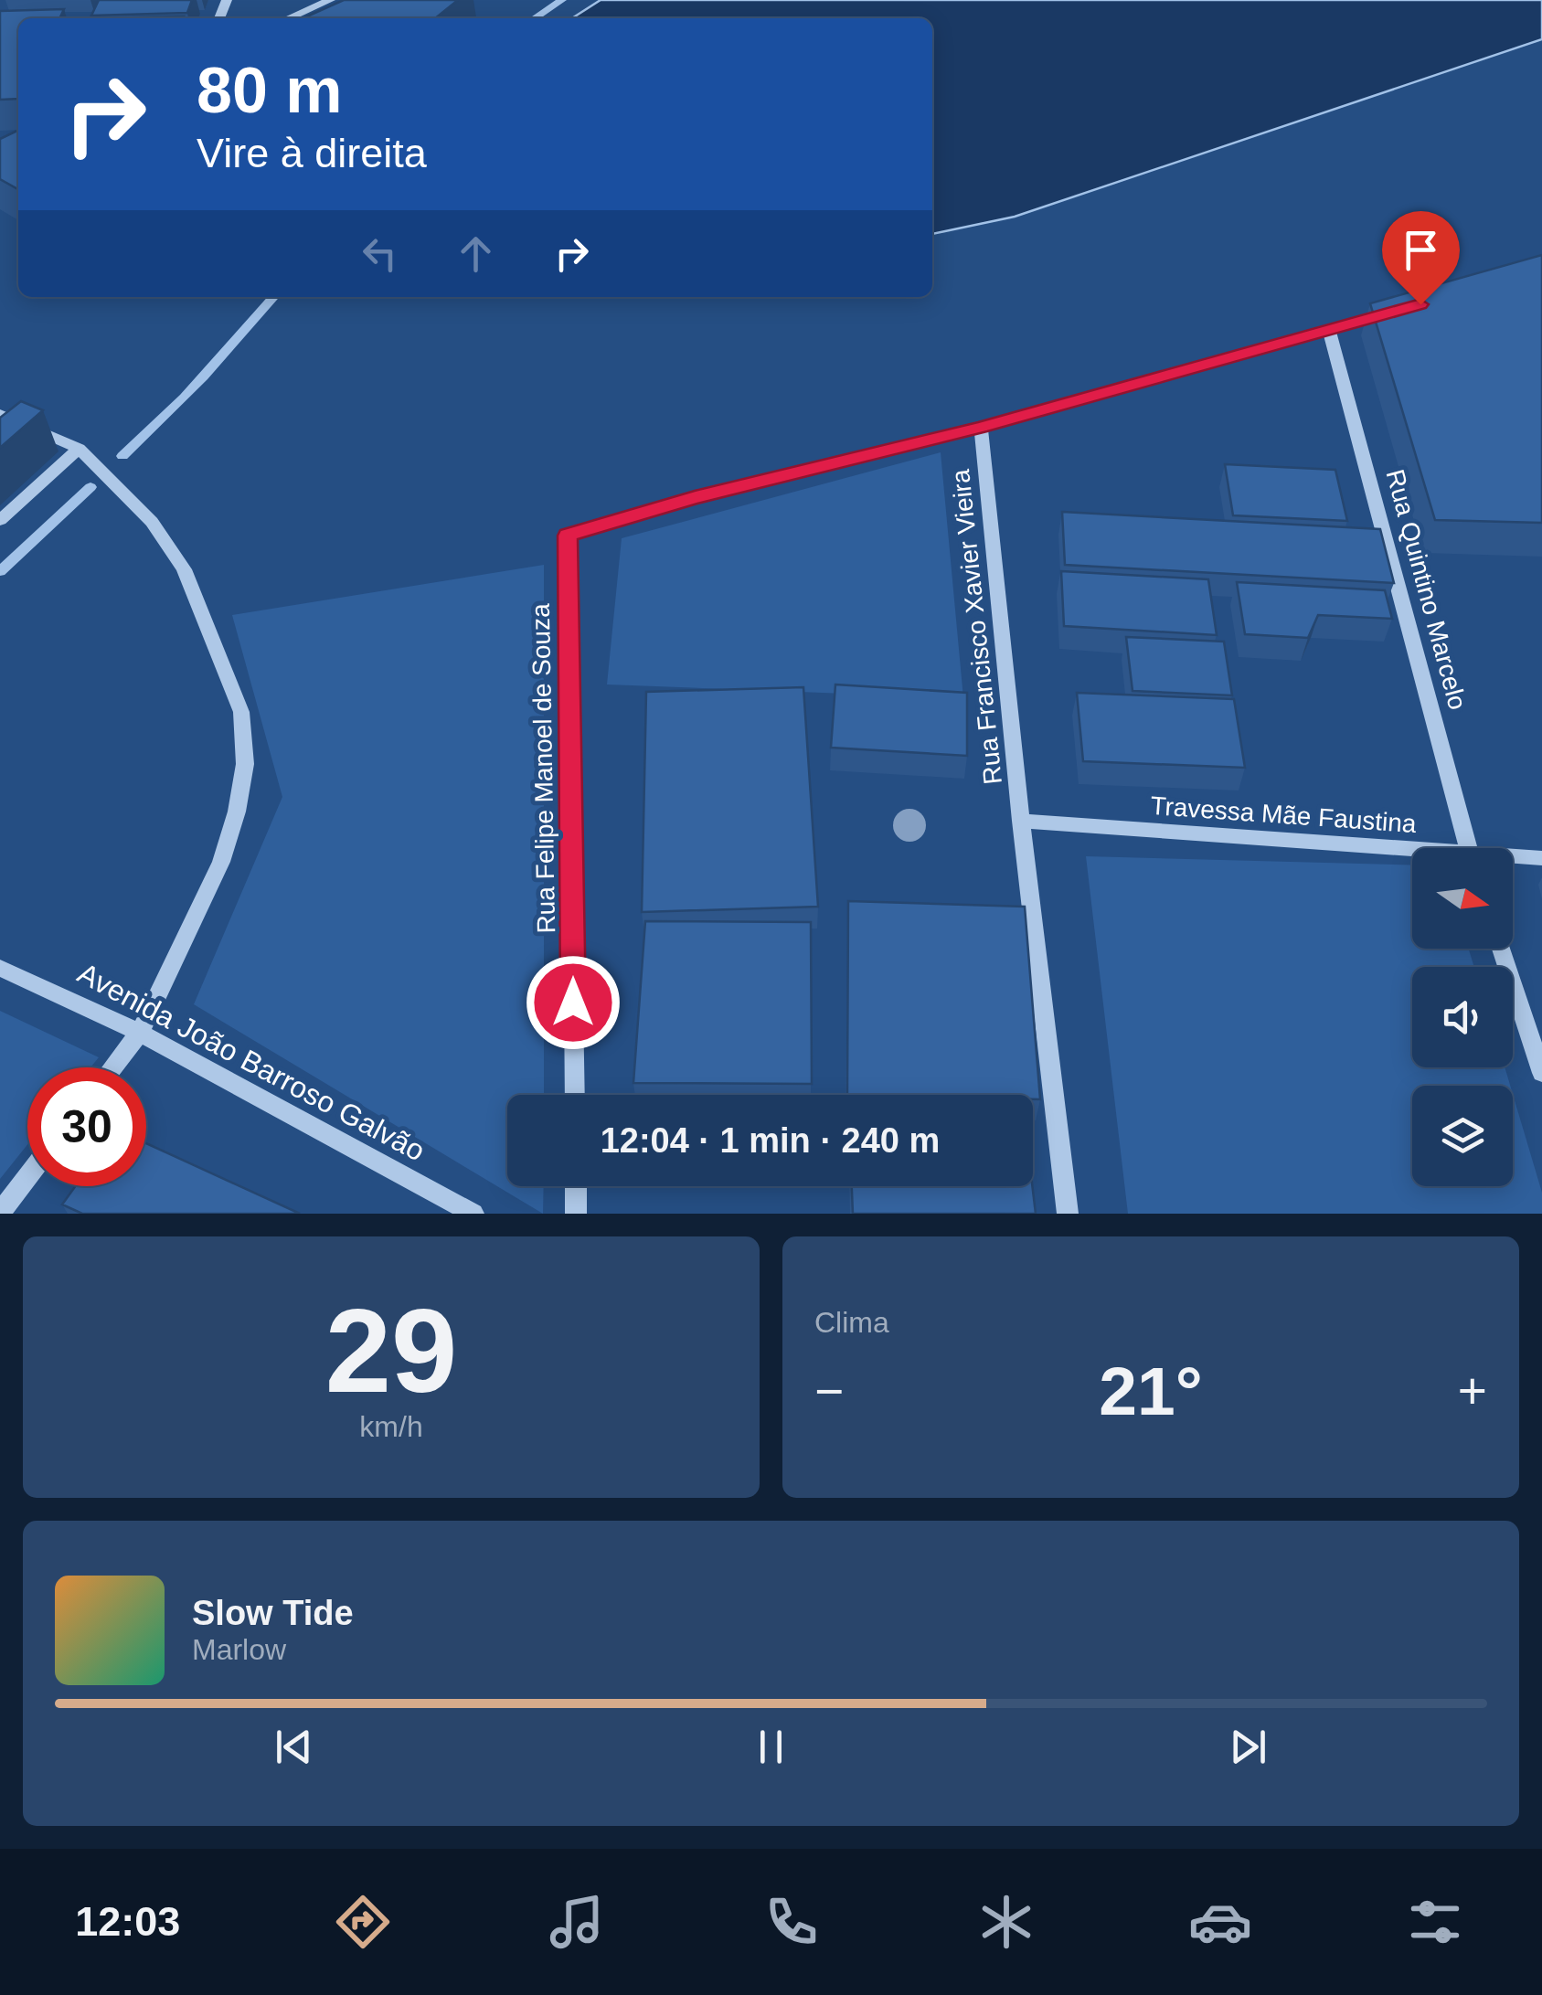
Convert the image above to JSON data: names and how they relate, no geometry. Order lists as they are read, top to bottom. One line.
{"streets":{"street":["Rua Quintino Marcelo","Rua Francisco Xavier Vieira","Rua Felipe Manoel de Souza","Travessa Mãe Faustina","Avenida João Barroso Galvão"]},"crossings":[["Rua Francisco Xavier Vieira","Rua Felipe Manoel de Souza"],["Rua Francisco Xavier Vieira","Travessa Mãe Faustina"]],"north":"right","page":{"turn":["80 m","Vire à direita"],"limit":"30","trip":"12:04 · 1 min · 240 m","tile":[["29","km/h"],"Clima"],"heat":["−","21°","+"],"song":["Slow Tide","Marlow"],"tabs":"12:03"}}
